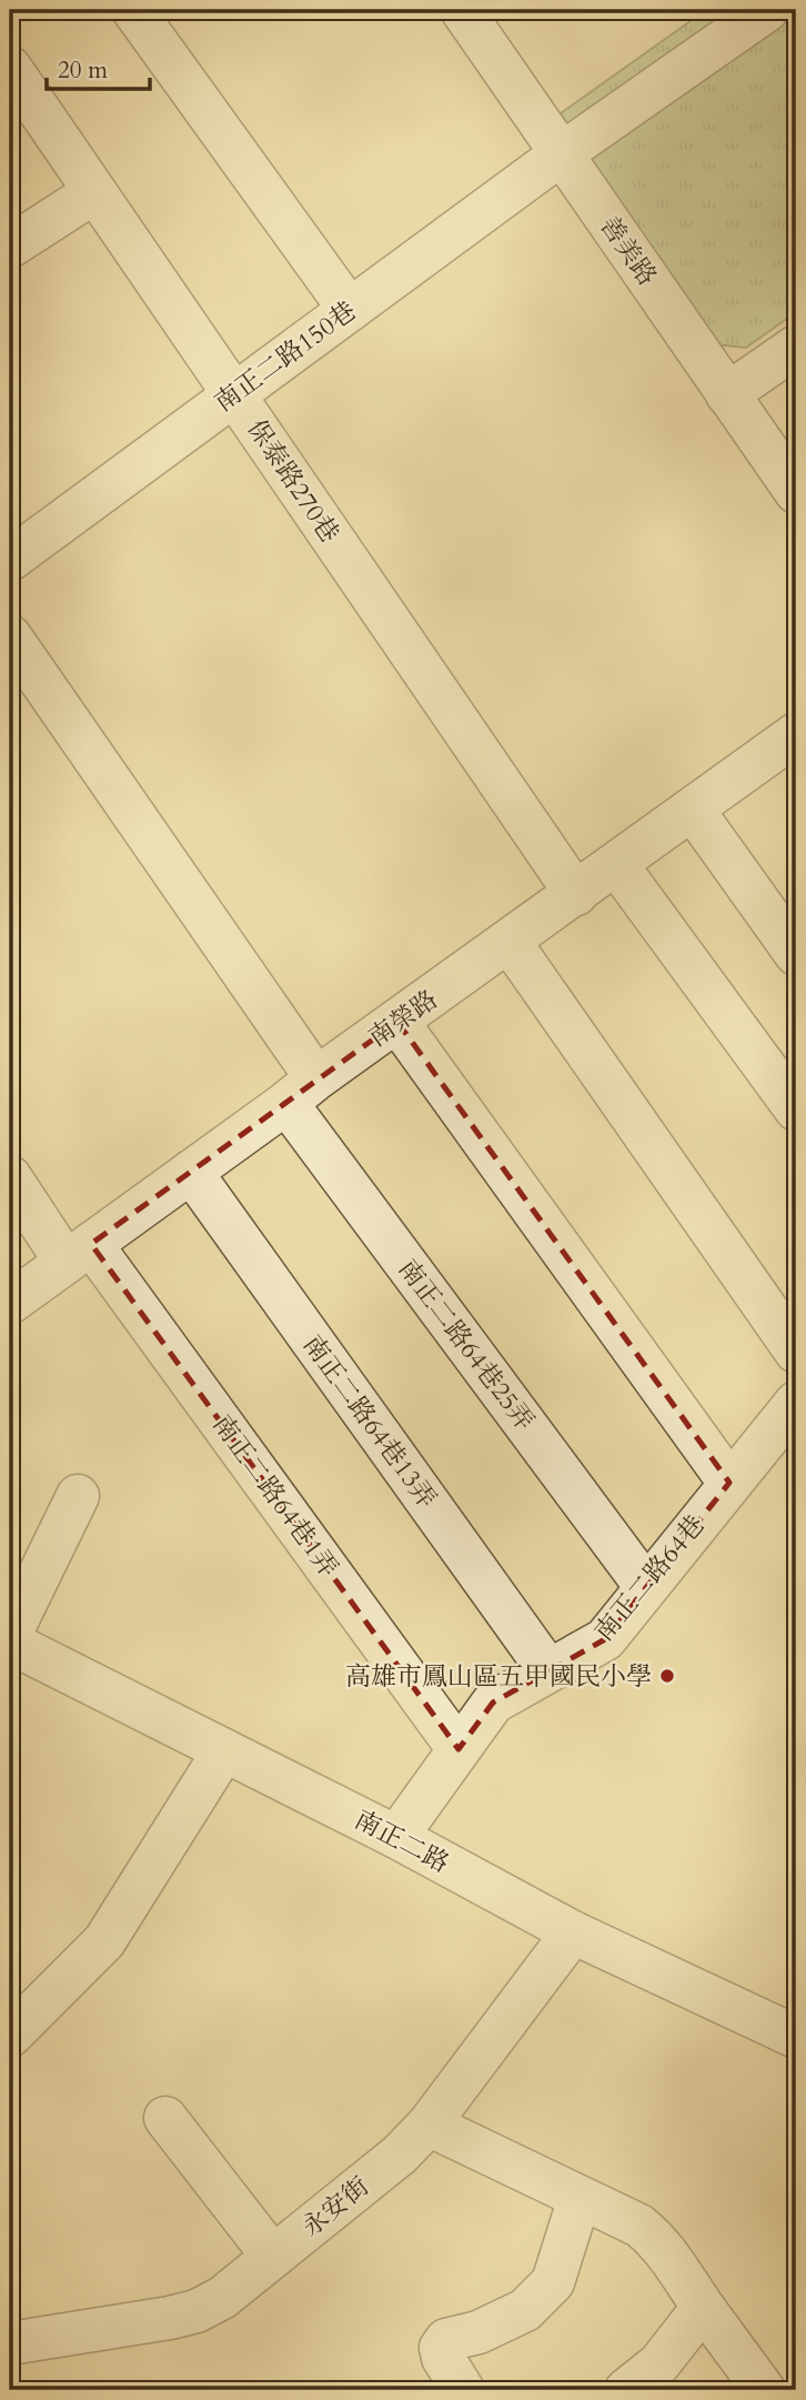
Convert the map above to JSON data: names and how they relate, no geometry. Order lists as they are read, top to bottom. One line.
{"streets":{"street":["善美路","南正二路150巷","保泰路270巷","南榮路","南正二路64巷25弄","南正二路64巷13弄","南正二路64巷1弄","南正二路64巷","南正二路","永安街"]},"crossings":[["善美路","南正二路150巷"],["南正二路150巷","保泰路270巷"],["保泰路270巷","南榮路"],["南榮路","南正二路64巷25弄"],["南榮路","南正二路64巷13弄"],["南榮路","南正二路64巷1弄"],["南正二路64巷25弄","南正二路64巷"],["南正二路64巷13弄","南正二路64巷"],["南正二路64巷1弄","南正二路64巷"],["南正二路64巷","南正二路"],["南正二路","永安街"]],"places":["高雄市鳳山區五甲國民小學"],"scale_bar":"20 m"}
